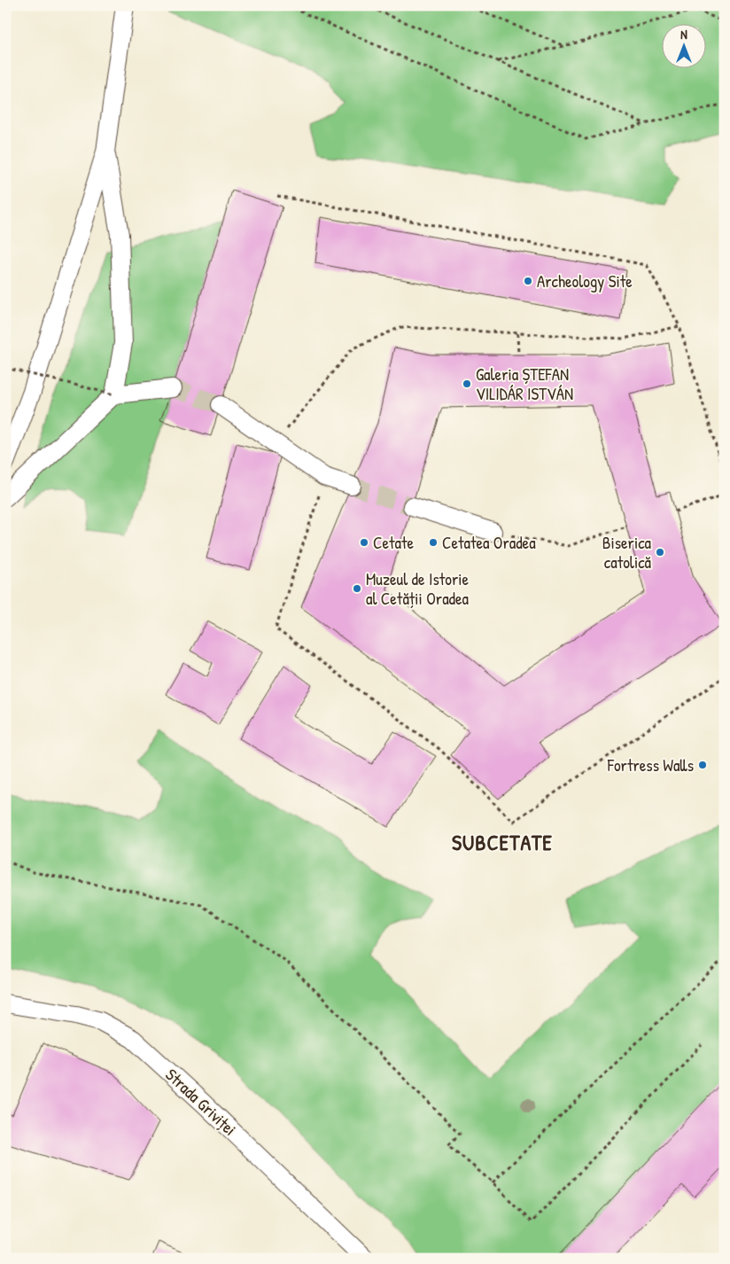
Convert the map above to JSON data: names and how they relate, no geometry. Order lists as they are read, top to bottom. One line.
{"streets":{"street":["Strada Griviței"]},"districts":["SUBCETATE"],"places":["Archeology Site","Galeria ȘTEFAN VILIDÁR ISTVÁN","Cetate","Cetatea Oradea","Biserica catolică","Muzeul de Istorie al Cetății Oradea","Fortress Walls"],"north":"top"}
